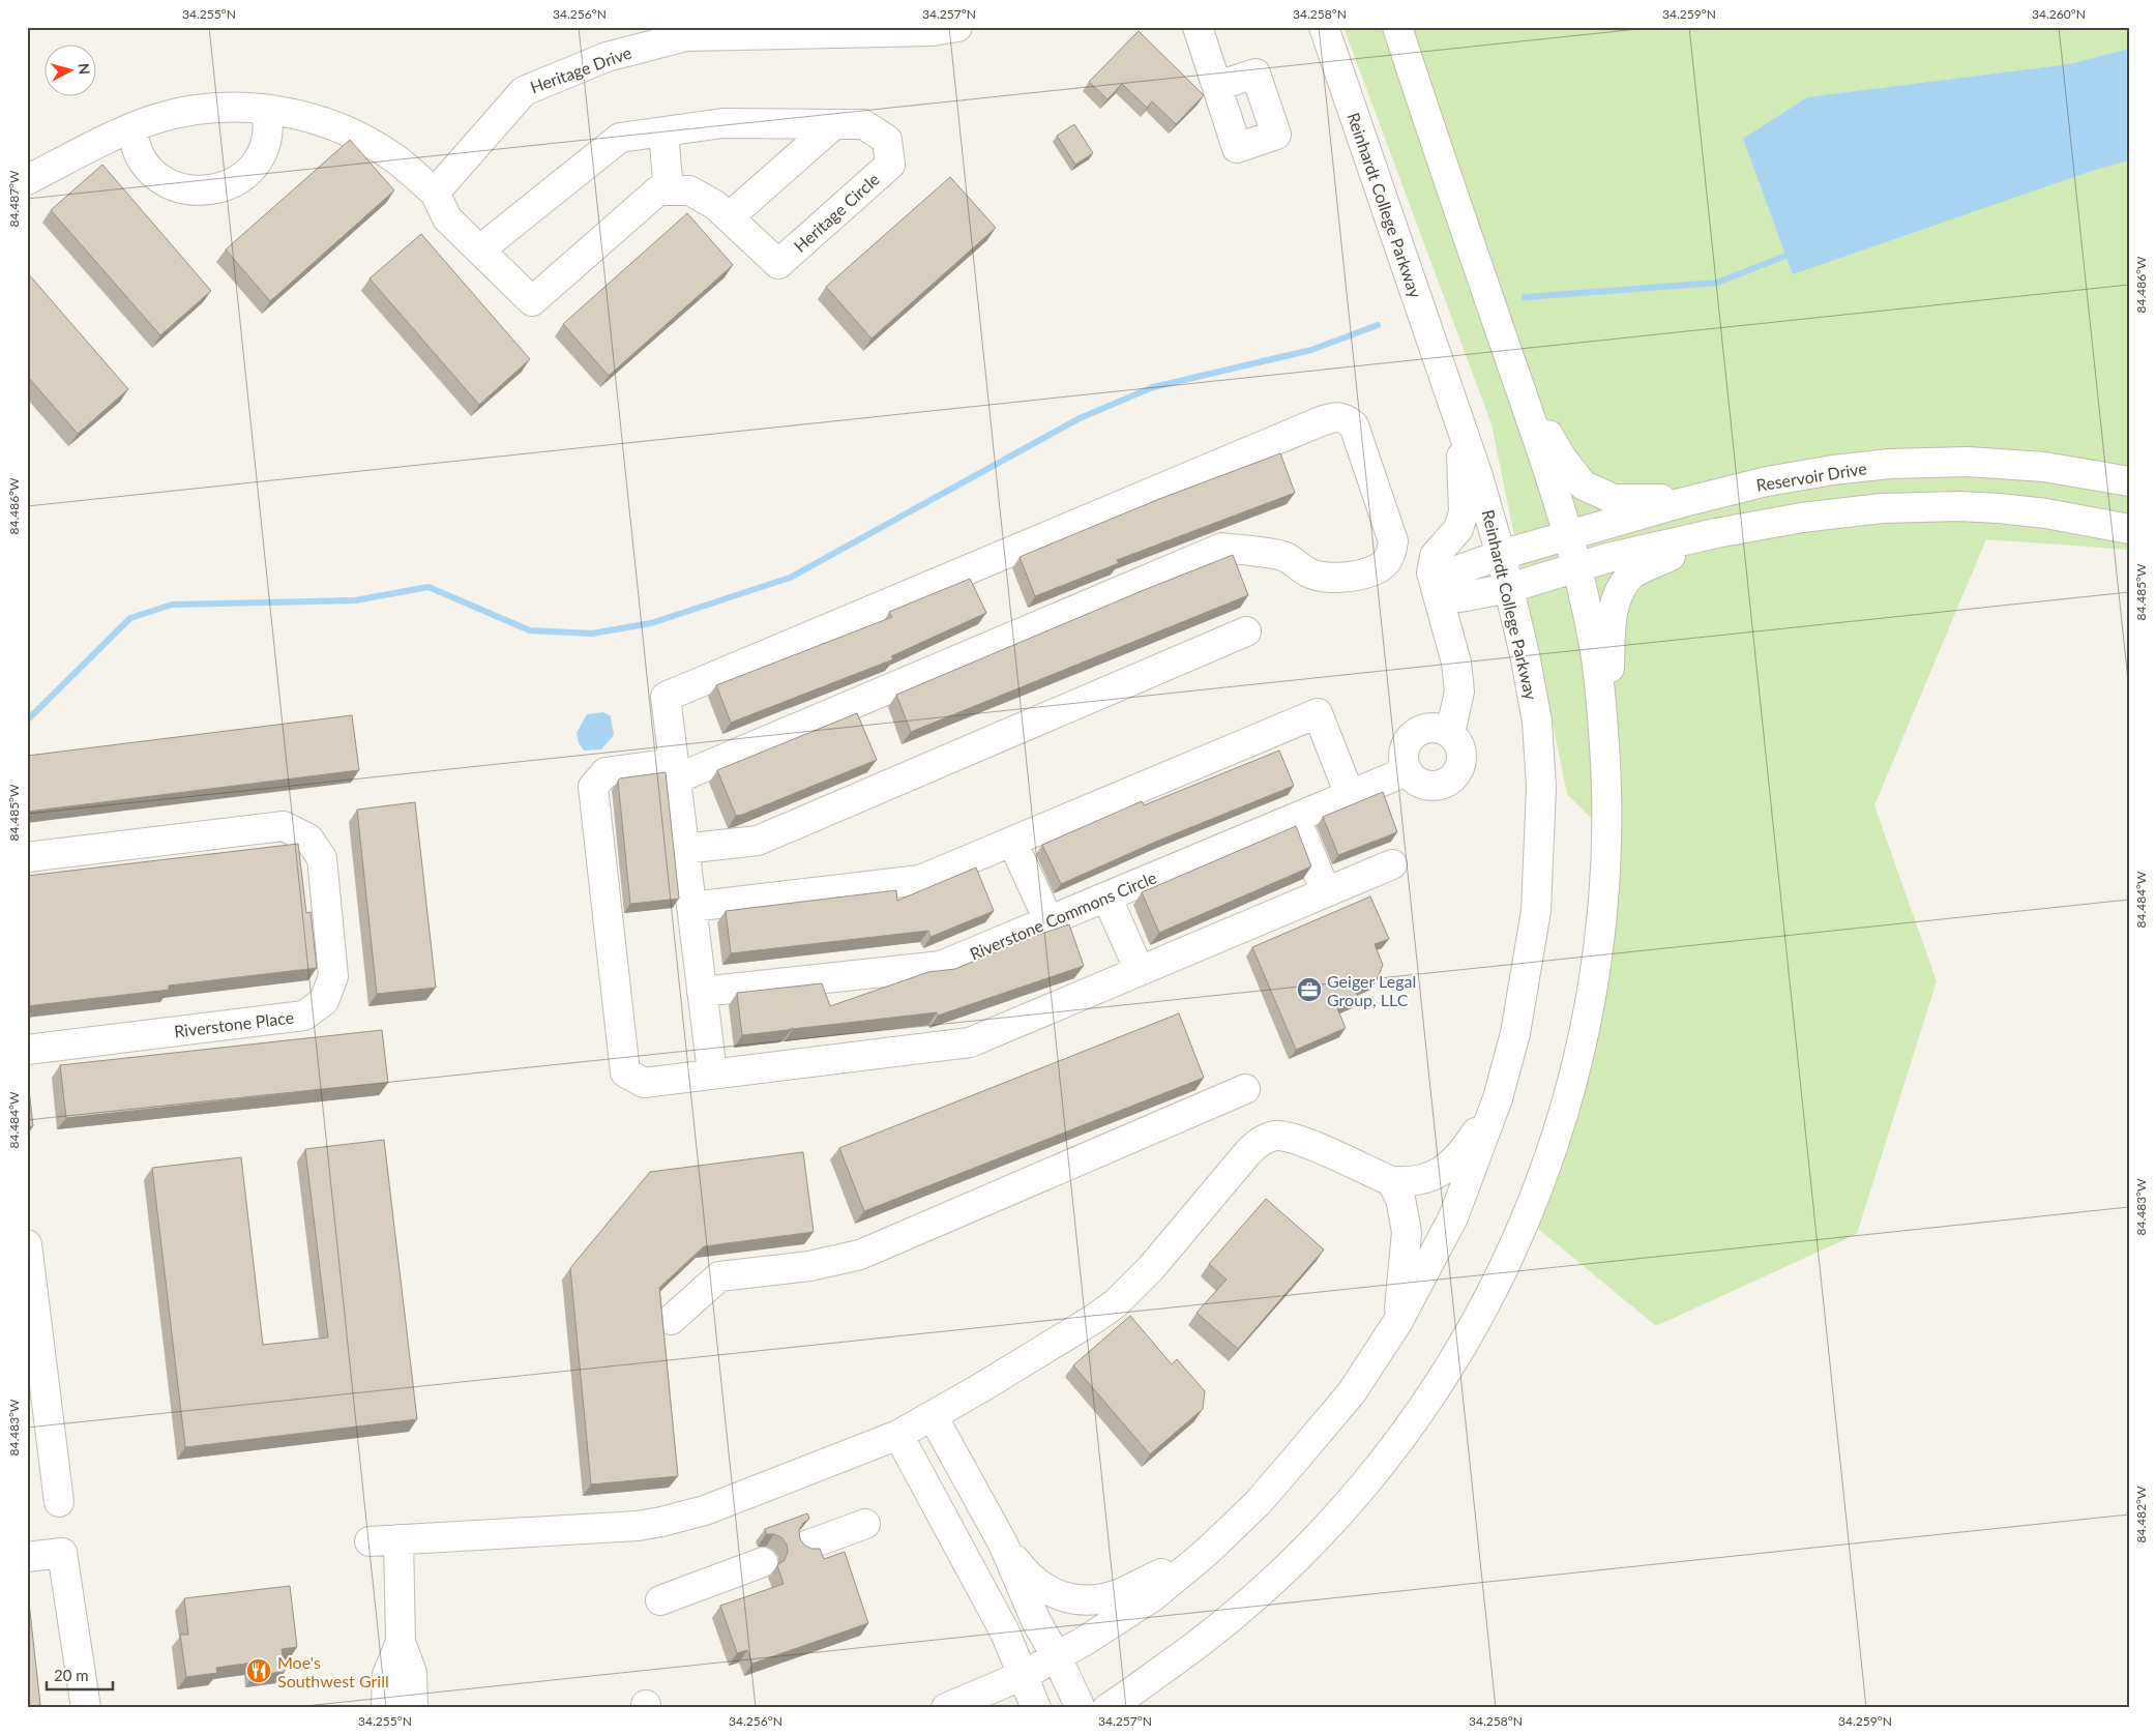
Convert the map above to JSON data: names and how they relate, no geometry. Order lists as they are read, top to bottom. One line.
{"streets":{"street":["Heritage Drive","Reinhardt College Parkway","Heritage Circle","Reservoir Drive","Riverstone Commons Circle","Riverstone Place"]},"crossings":[["Reinhardt College Parkway","Reservoir Drive"]],"places":{"office":["Geiger Legal Group, LLC"],"restaurant":["Moe's Southwest Grill"]},"scale_bar":"20 m","north":"right","coordinates":["34.255°N","34.256°N","34.257°N","34.258°N","34.259°N","34.260°N","84.487°W","84.486°W","84.485°W","84.484°W","84.483°W","84.482°W"]}
